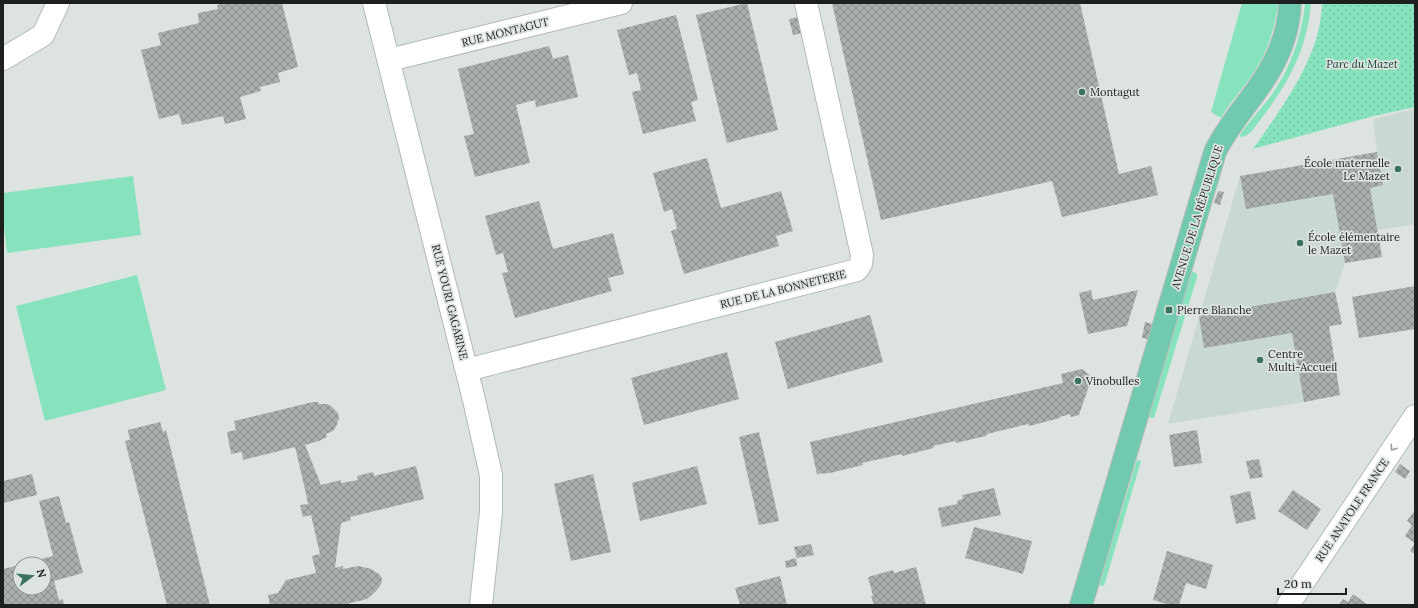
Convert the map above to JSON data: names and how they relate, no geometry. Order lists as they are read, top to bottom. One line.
{"streets":{"main road":["AVENUE DE LA RÉPUBLIQUE"],"street":["RUE MONTAGUT","RUE DE LA BONNETERIE","RUE YOURI GAGARINE","RUE ANATOLE FRANCE"]},"crossings":[["RUE MONTAGUT","RUE YOURI GAGARINE"],["RUE DE LA BONNETERIE","RUE YOURI GAGARINE"]],"one_way":["RUE ANATOLE FRANCE"],"parks":["Parc du Mazet"],"places":{"other":["Montagut","École maternelle Le Mazet","École élémentaire le Mazet","Centre Multi-Accueil","Vinobulles"],"transit":["Pierre Blanche"]},"scale_bar":"20 m","north":"right"}
